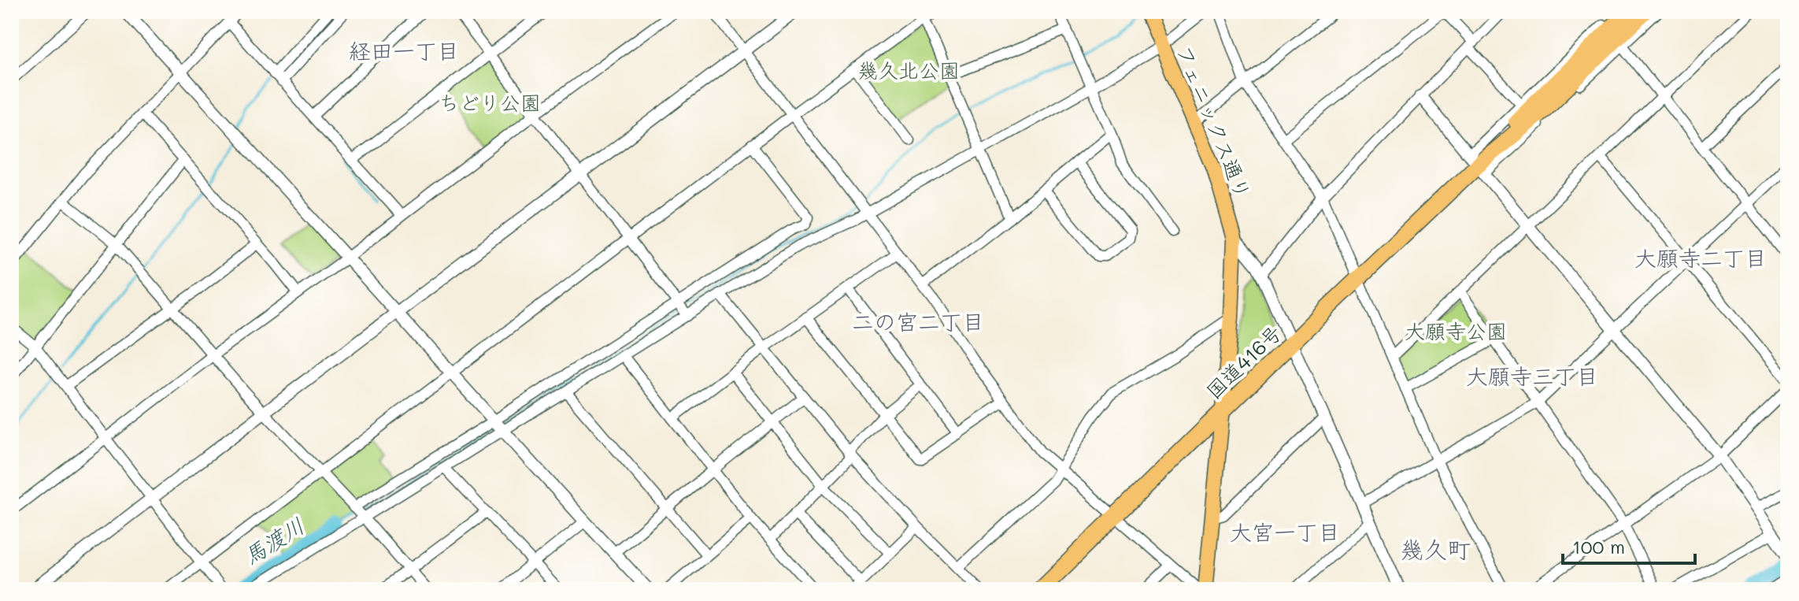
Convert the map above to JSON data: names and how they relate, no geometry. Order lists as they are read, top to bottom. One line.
{"streets":{"highway":["国道416号"],"main road":["フェニックス通り"]},"crossings":[["フェニックス通り","国道416号"]],"districts":["経田一丁目","大願寺二丁目","二の宮二丁目","大願寺三丁目","大宮一丁目","幾久町"],"water":["馬渡川"],"parks":["幾久北公園","ちどり公園","大願寺公園"],"scale_bar":"100 m"}
